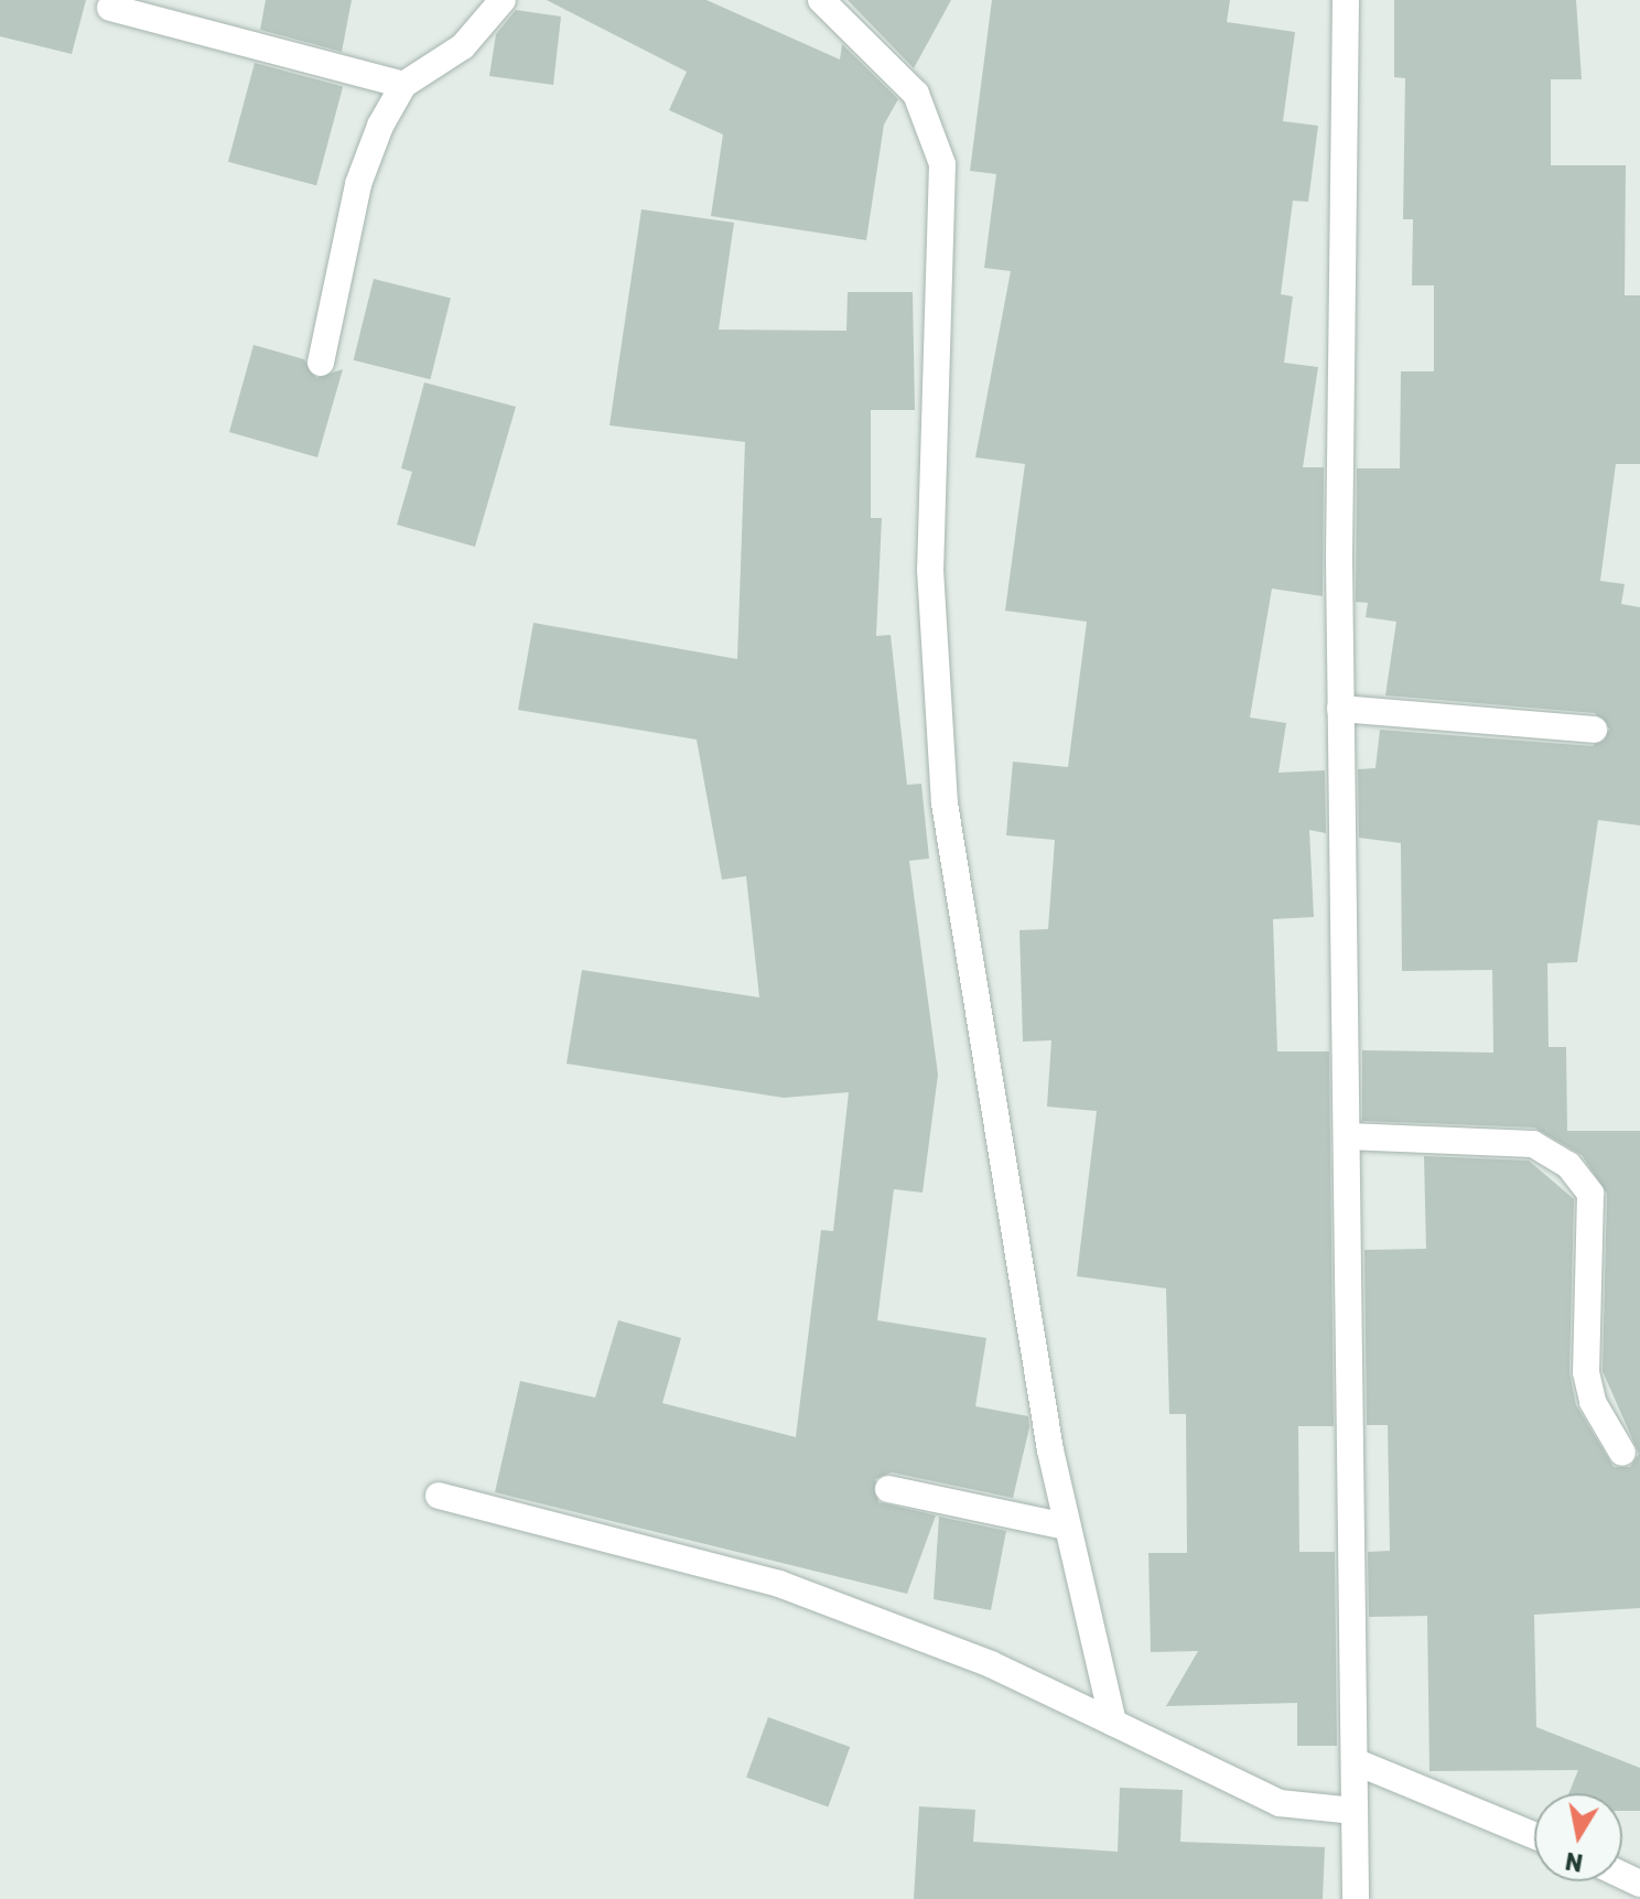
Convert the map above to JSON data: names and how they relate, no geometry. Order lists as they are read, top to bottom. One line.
{"north":"bottom"}
